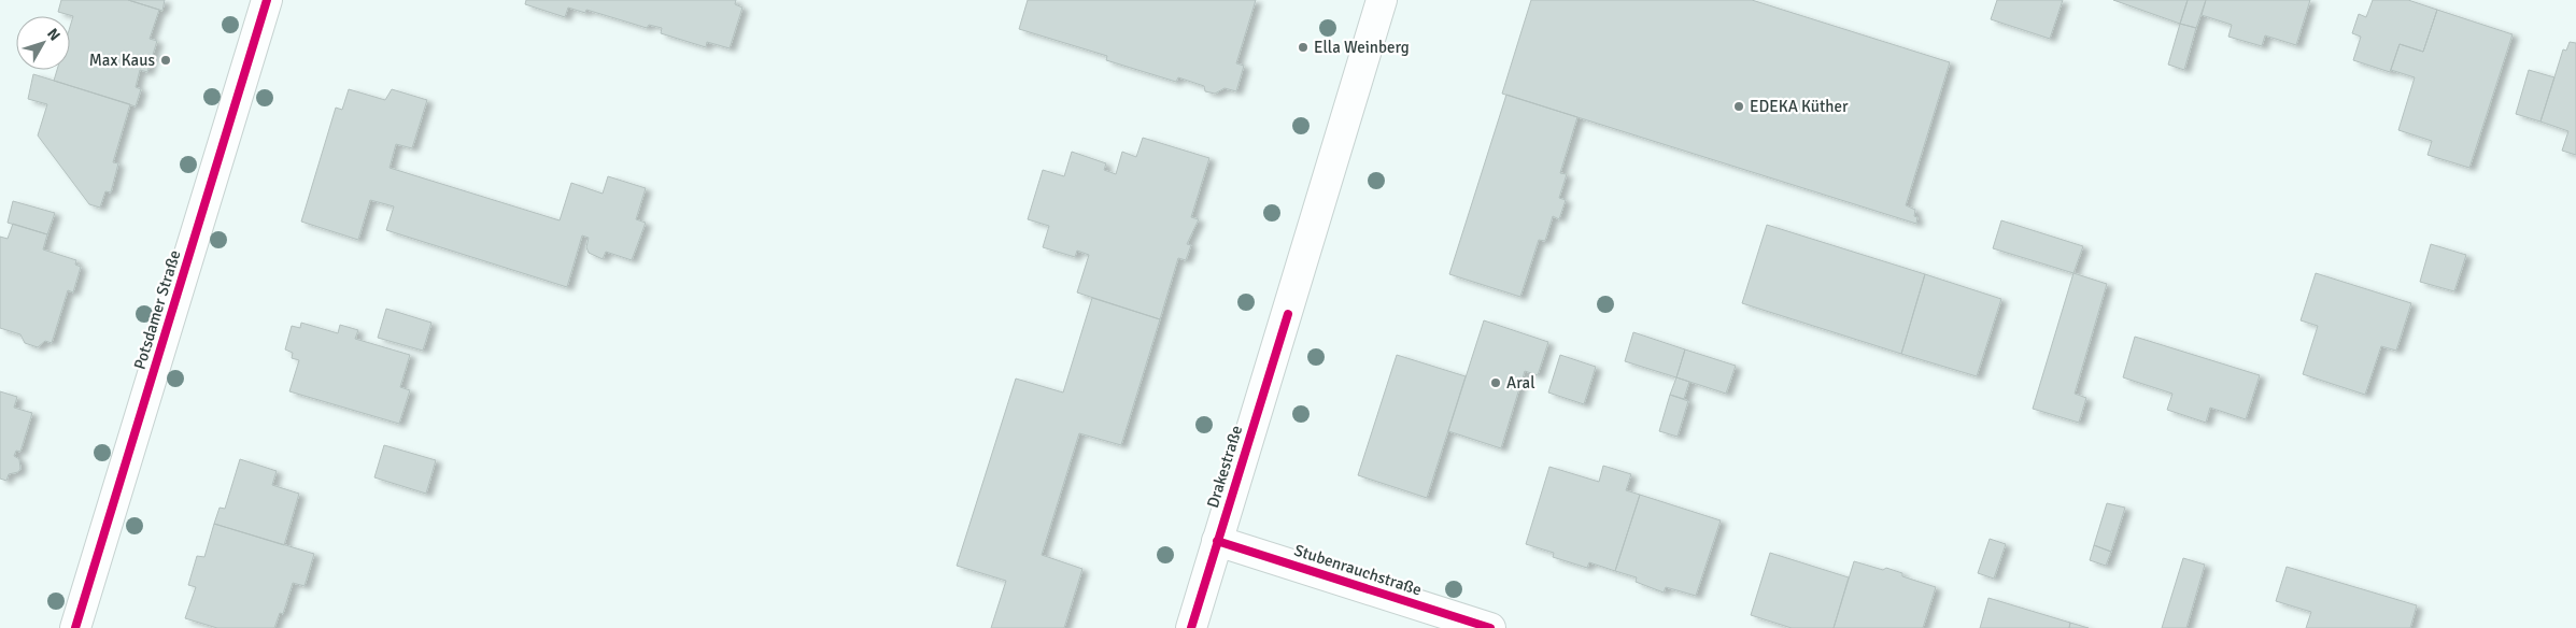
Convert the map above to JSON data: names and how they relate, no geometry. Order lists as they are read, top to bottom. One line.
{"streets":{"street":["Potsdamer Straße","Drakestraße","Stubenrauchstraße"]},"crossings":[["Drakestraße","Stubenrauchstraße"]],"places":["Ella Weinberg","Max Kaus","EDEKA Küther","Aral"],"north":"top right"}
